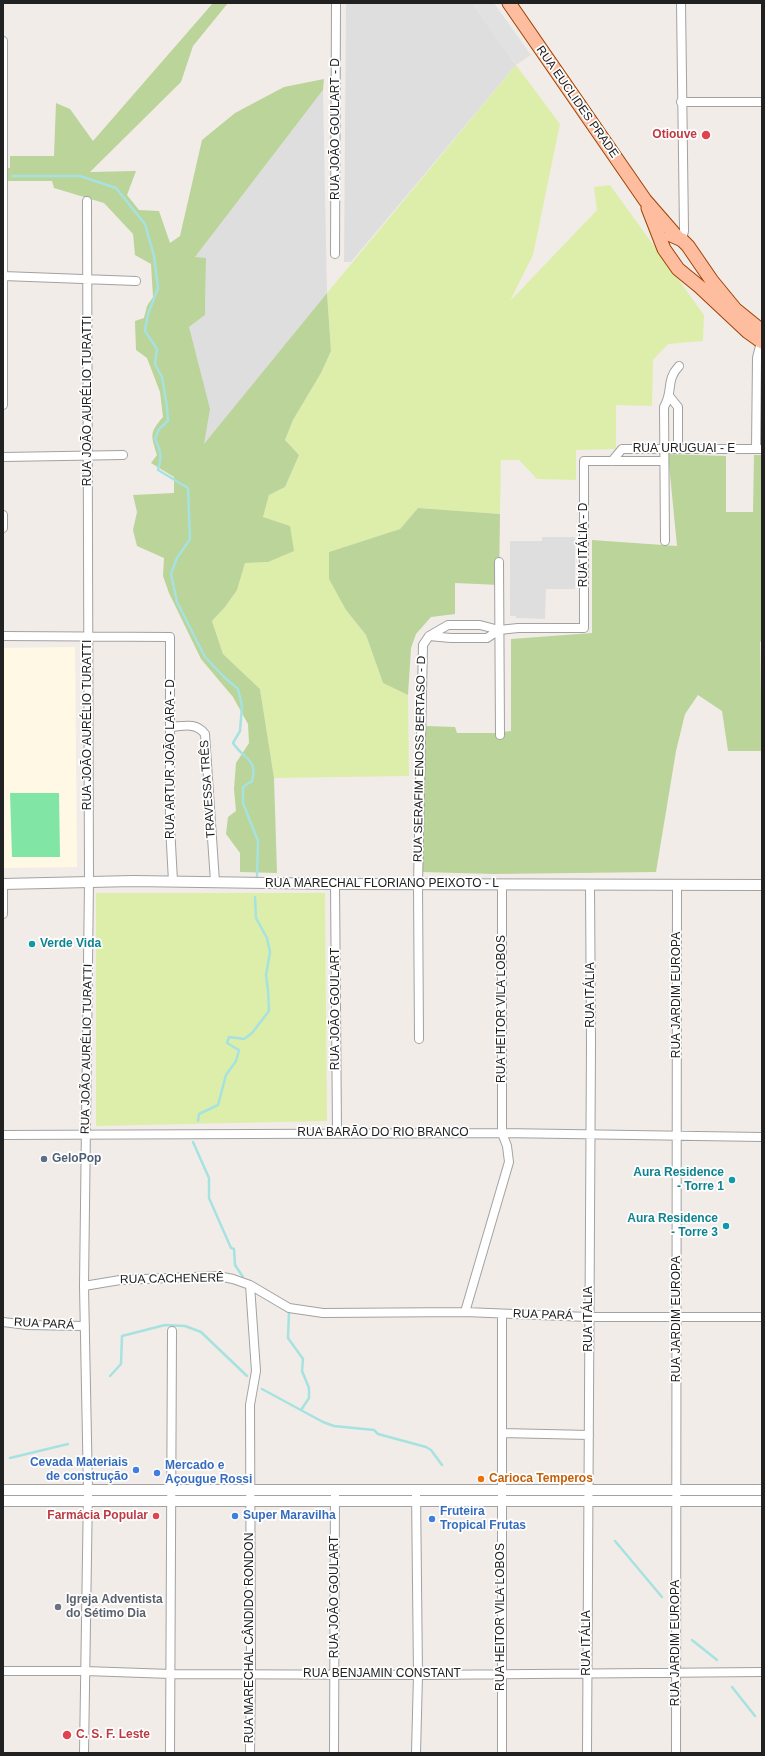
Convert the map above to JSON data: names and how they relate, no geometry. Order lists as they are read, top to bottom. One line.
{"streets":{"main road":["RUA EUCLIDES PRADE"],"street":["RUA JOÃO GOULART - D","RUA JOÃO AURÉLIO TURATTI","RUA URUGUAI - E","RUA ITÁLIA - D","RUA ARTUR JOÃO LARA - D","RUA SERAFIM ENOSS BERTASO - D","TRAVESSA TRÊS","RUA MARECHAL FLORIANO PEIXOTO - L","RUA ITÁLIA","RUA JARDIM EUROPA","RUA JOÃO GOULART","RUA HEITOR VILA LOBOS","RUA BARÃO DO RIO BRANCO","RUA CACHENERÊ","RUA PARÁ","RUA MARECHAL CÂNDIDO RONDON","RUA BENJAMIN CONSTANT"]},"crossings":[["RUA JOÃO AURÉLIO TURATTI","RUA ARTUR JOÃO LARA - D"],["RUA JOÃO AURÉLIO TURATTI","RUA MARECHAL FLORIANO PEIXOTO - L"],["RUA JOÃO AURÉLIO TURATTI","RUA BARÃO DO RIO BRANCO"],["RUA JOÃO AURÉLIO TURATTI","RUA CACHENERÊ"],["RUA JOÃO AURÉLIO TURATTI","RUA PARÁ"],["RUA JOÃO AURÉLIO TURATTI","RUA BENJAMIN CONSTANT"],["RUA URUGUAI - E","RUA ITÁLIA - D"],["RUA ARTUR JOÃO LARA - D","TRAVESSA TRÊS"],["RUA ARTUR JOÃO LARA - D","RUA MARECHAL FLORIANO PEIXOTO - L"],["RUA SERAFIM ENOSS BERTASO - D","RUA MARECHAL FLORIANO PEIXOTO - L"],["TRAVESSA TRÊS","RUA MARECHAL FLORIANO PEIXOTO - L"],["RUA MARECHAL FLORIANO PEIXOTO - L","RUA ITÁLIA"],["RUA MARECHAL FLORIANO PEIXOTO - L","RUA JARDIM EUROPA"],["RUA MARECHAL FLORIANO PEIXOTO - L","RUA JOÃO GOULART"],["RUA MARECHAL FLORIANO PEIXOTO - L","RUA HEITOR VILA LOBOS"],["RUA ITÁLIA","RUA BARÃO DO RIO BRANCO"],["RUA ITÁLIA","RUA PARÁ"],["RUA ITÁLIA","RUA BENJAMIN CONSTANT"],["RUA JARDIM EUROPA","RUA BARÃO DO RIO BRANCO"],["RUA JARDIM EUROPA","RUA PARÁ"],["RUA JARDIM EUROPA","RUA BENJAMIN CONSTANT"],["RUA JOÃO GOULART","RUA BARÃO DO RIO BRANCO"],["RUA JOÃO GOULART","RUA BENJAMIN CONSTANT"],["RUA HEITOR VILA LOBOS","RUA BARÃO DO RIO BRANCO"],["RUA HEITOR VILA LOBOS","RUA PARÁ"],["RUA HEITOR VILA LOBOS","RUA BENJAMIN CONSTANT"],["RUA CACHENERÊ","RUA PARÁ"],["RUA CACHENERÊ","RUA MARECHAL CÂNDIDO RONDON"],["RUA MARECHAL CÂNDIDO RONDON","RUA BENJAMIN CONSTANT"]],"places":["Otiouve","Verde Vida","GeloPop","Aura Residence - Torre 1","Aura Residence - Torre 3","Cevada Materiais de construção","Mercado e Açougue Rossi","Carioca Temperos","Farmácia Popular","Super Maravilha","Fruteira Tropical Frutas","Igreja Adventista do Sétimo Dia","C. S. F. Leste"]}
